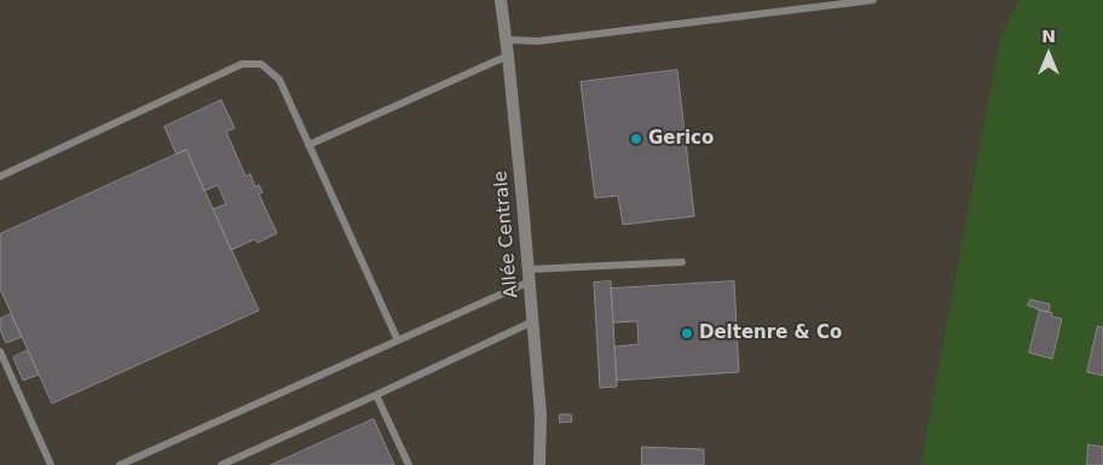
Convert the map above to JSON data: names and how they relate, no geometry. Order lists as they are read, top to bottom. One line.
{"streets":{"street":["Allée Centrale"]},"places":["Gerico","Deltenre & Co"],"north":"top"}
